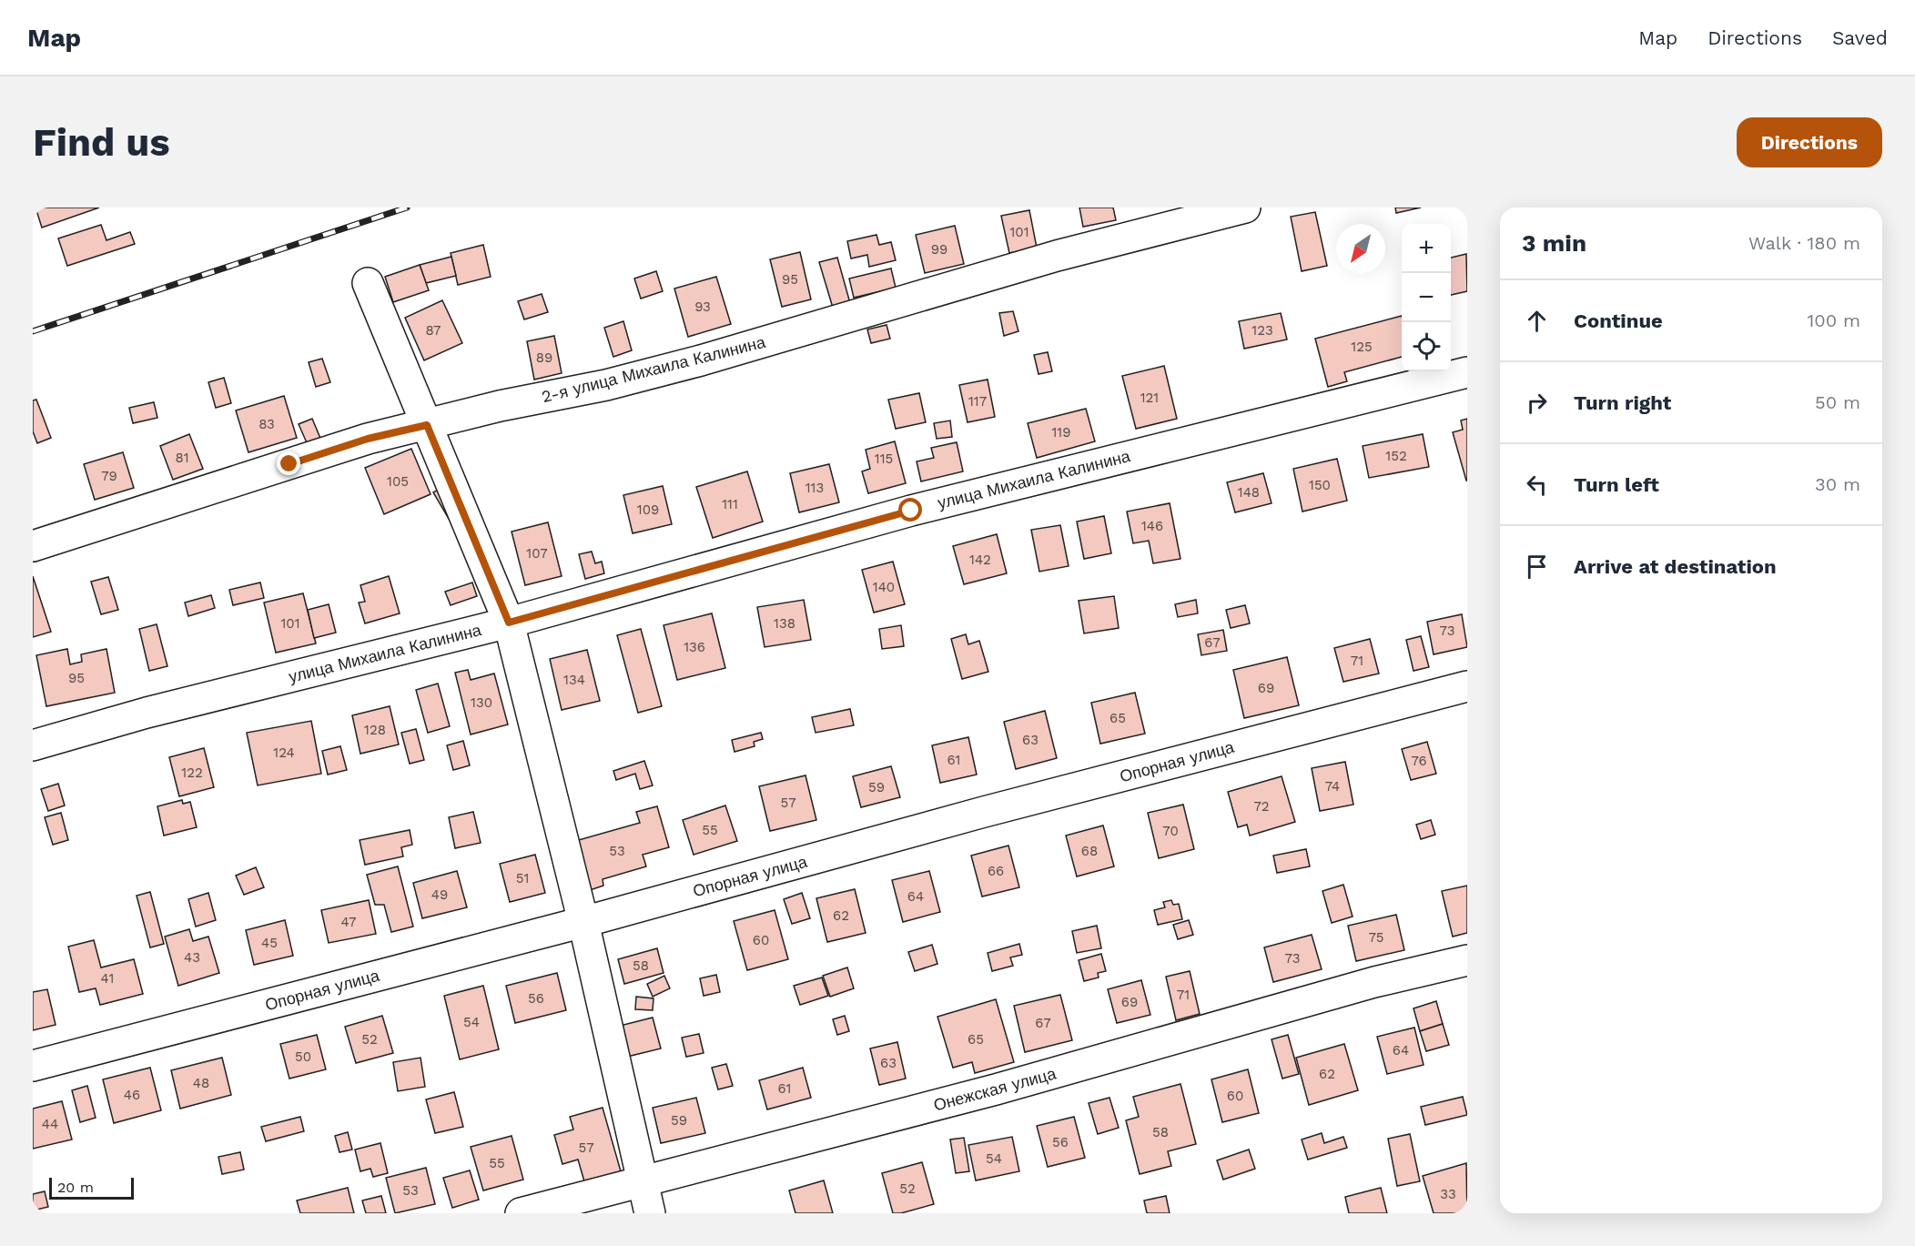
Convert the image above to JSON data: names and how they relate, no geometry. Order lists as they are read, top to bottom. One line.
{"streets":{"street":["2-я улица Михаила Калинина","улица Михаила Калинина","Опорная улица","Онежская улица"]},"house_numbers":["101","99","95","93","87","123","125","89","121","117","83","119","152","81","115","79","105","150","113","148","111","109","146","107","142","140","101","138","73","67","136","71","95","134","69","130","65","128","63","124","61","76","122","74","59","57","72","55","70","53","68","66","51","49","64","62","47","75","60","45","43","73","58","41","71","56","69","54","67","52","65","64","50","63","62","48","61","46","60","59","44","58","56","57","54","55","52","53","33"],"scale_bar":"20 m","north":"bottom left","page":{"header":"Map","nav":["Map","Directions","Saved"],"buttons":"Directions","title":"Find us","heading":["3 min","Walk · 180 m"],"map_buttons":["+","−"],"list":[["Continue","100 m"],["Turn right","50 m"],["Turn left","30 m"],"Arrive at destination"],"scale":"20 m"}}
